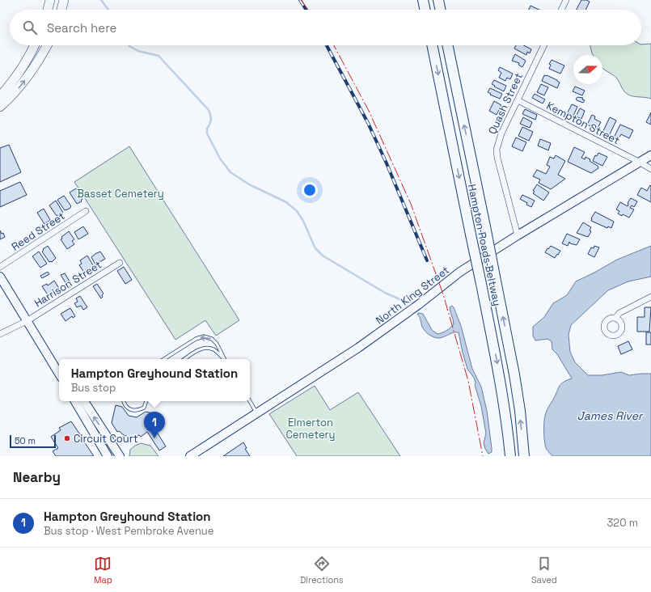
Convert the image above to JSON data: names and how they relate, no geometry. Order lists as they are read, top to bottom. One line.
{"streets":{"highway":["Hampton Roads Beltway"],"main road":["North King Street"],"street":["Quash Street","Kempton Street","Reed Street","Harrison Street"]},"crossings":[["Quash Street","Kempton Street"],["Quash Street","North King Street"],["Kempton Street","North King Street"]],"water":["James River"],"parks":["Basset Cemetery","Elmerton Cemetery"],"places":["Circuit Court"],"scale_bar":"50 m","north":"right","page":{"search":"Search here","popup":["Hampton Greyhound Station","Bus stop"],"pins":"1","scale":"50 m","heading":"Nearby","list":[{"mark":"1","name":"Hampton Greyhound Station","note":"Bus stop · West Pembroke Avenue","value":"320 m"}],"nav":["Map","Directions","Saved"]}}
